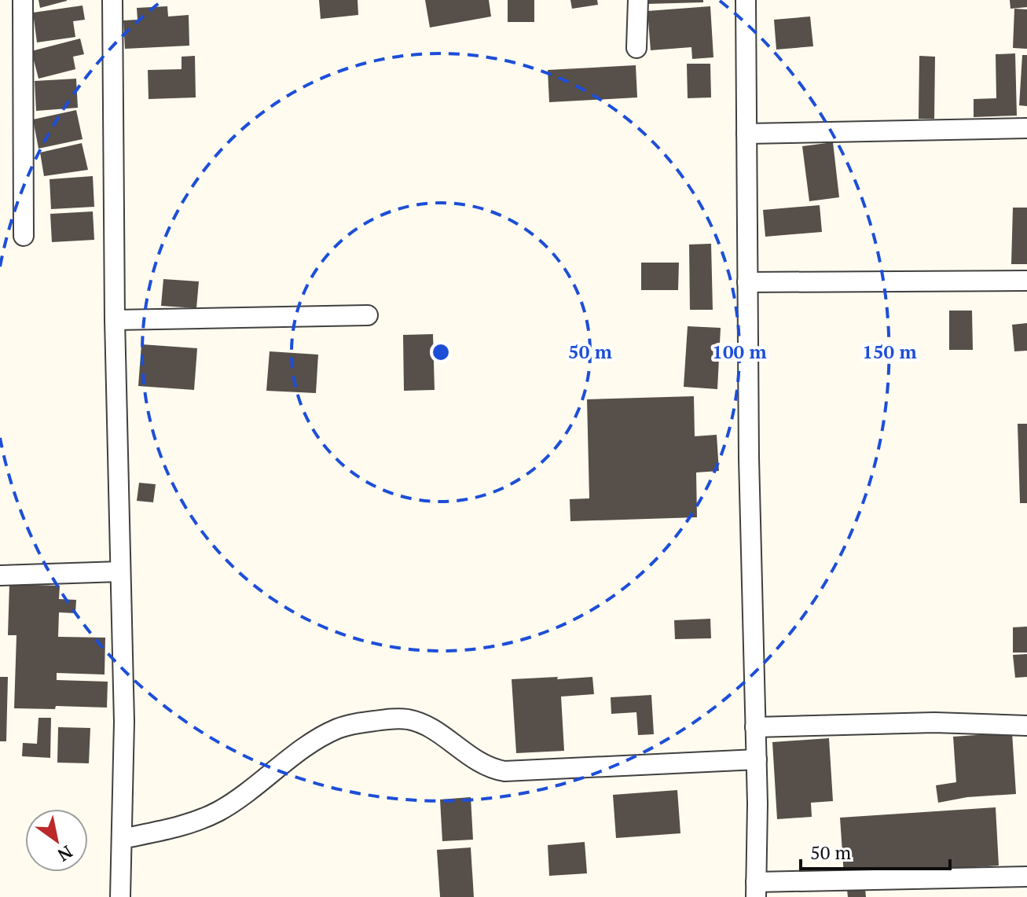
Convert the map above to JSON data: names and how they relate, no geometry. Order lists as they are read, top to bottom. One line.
{"scale_bar":"50 m","north":"bottom right","rings":["50 m","100 m","150 m"]}
